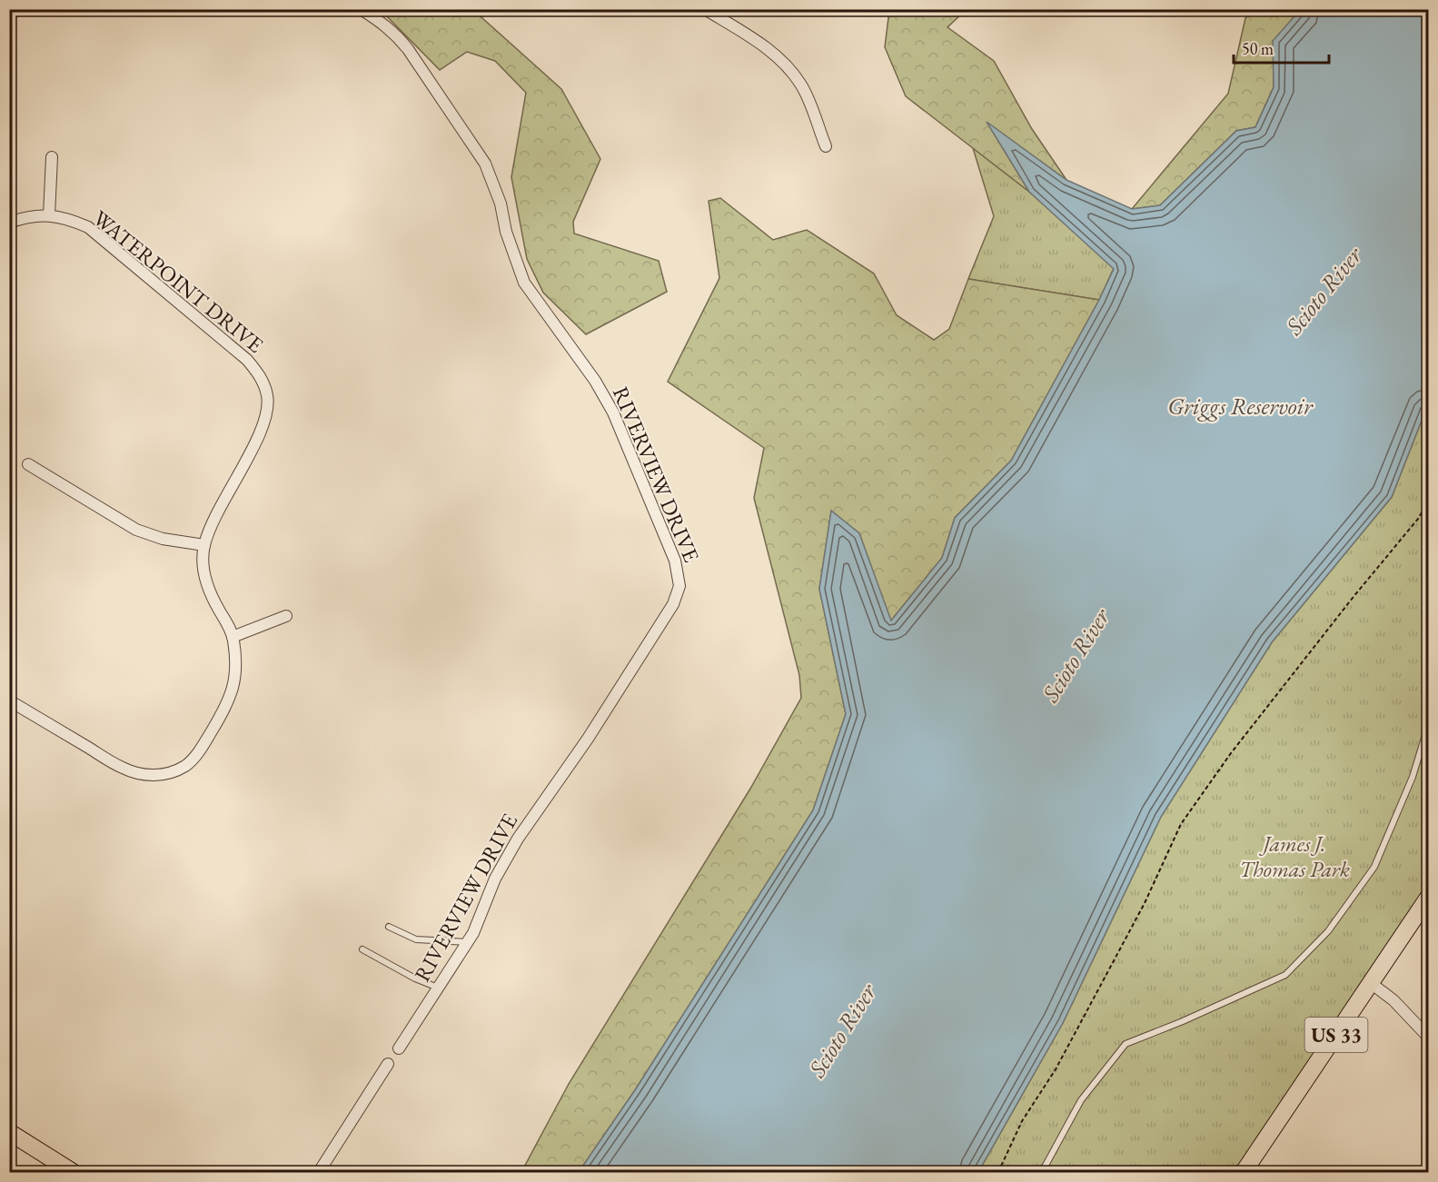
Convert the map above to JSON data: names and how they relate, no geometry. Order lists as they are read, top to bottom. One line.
{"streets":{"main road":["US 33"],"street":["WATERPOINT DRIVE","RIVERVIEW DRIVE"]},"water":["Scioto River","Griggs Reservoir"],"parks":["James J. Thomas Park"],"scale_bar":"50 m"}
